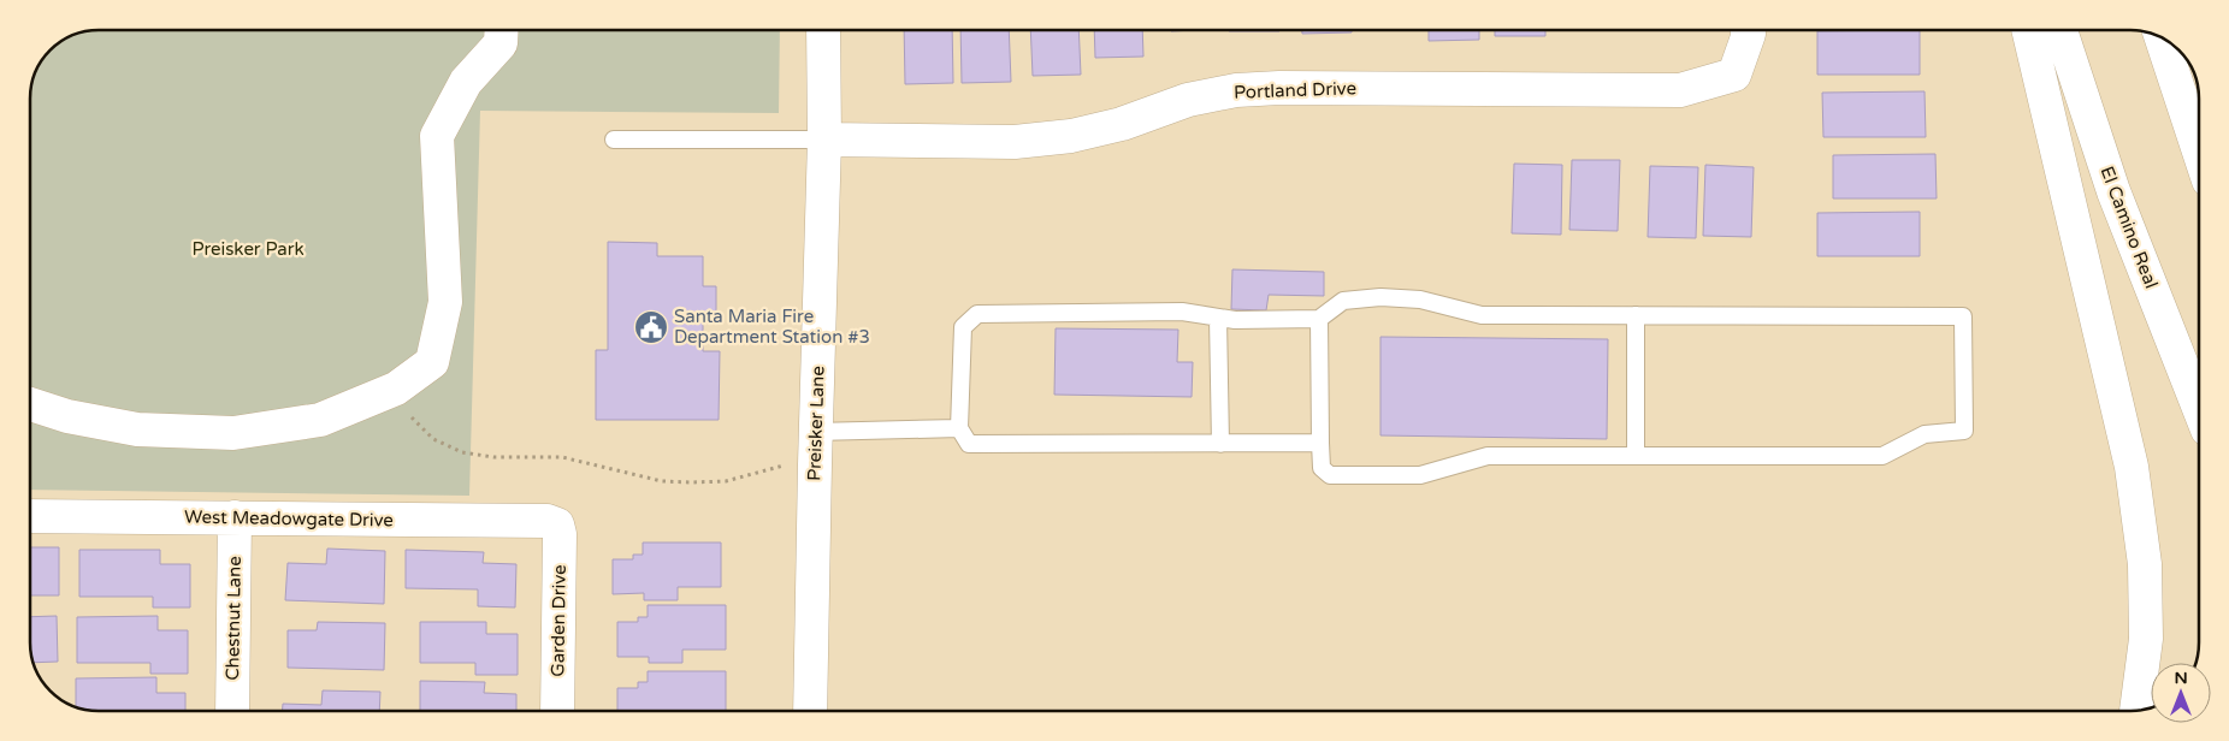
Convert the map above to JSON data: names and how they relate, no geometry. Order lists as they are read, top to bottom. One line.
{"streets":{"main road":["Portland Drive","El Camino Real","Preisker Lane","West Meadowgate Drive","Chestnut Lane","Garden Drive"]},"crossings":[["Portland Drive","Preisker Lane"],["West Meadowgate Drive","Chestnut Lane"],["West Meadowgate Drive","Garden Drive"]],"parks":["Preisker Park"],"places":{"public building":["Santa Maria Fire Department Station #3"]},"north":"top"}
